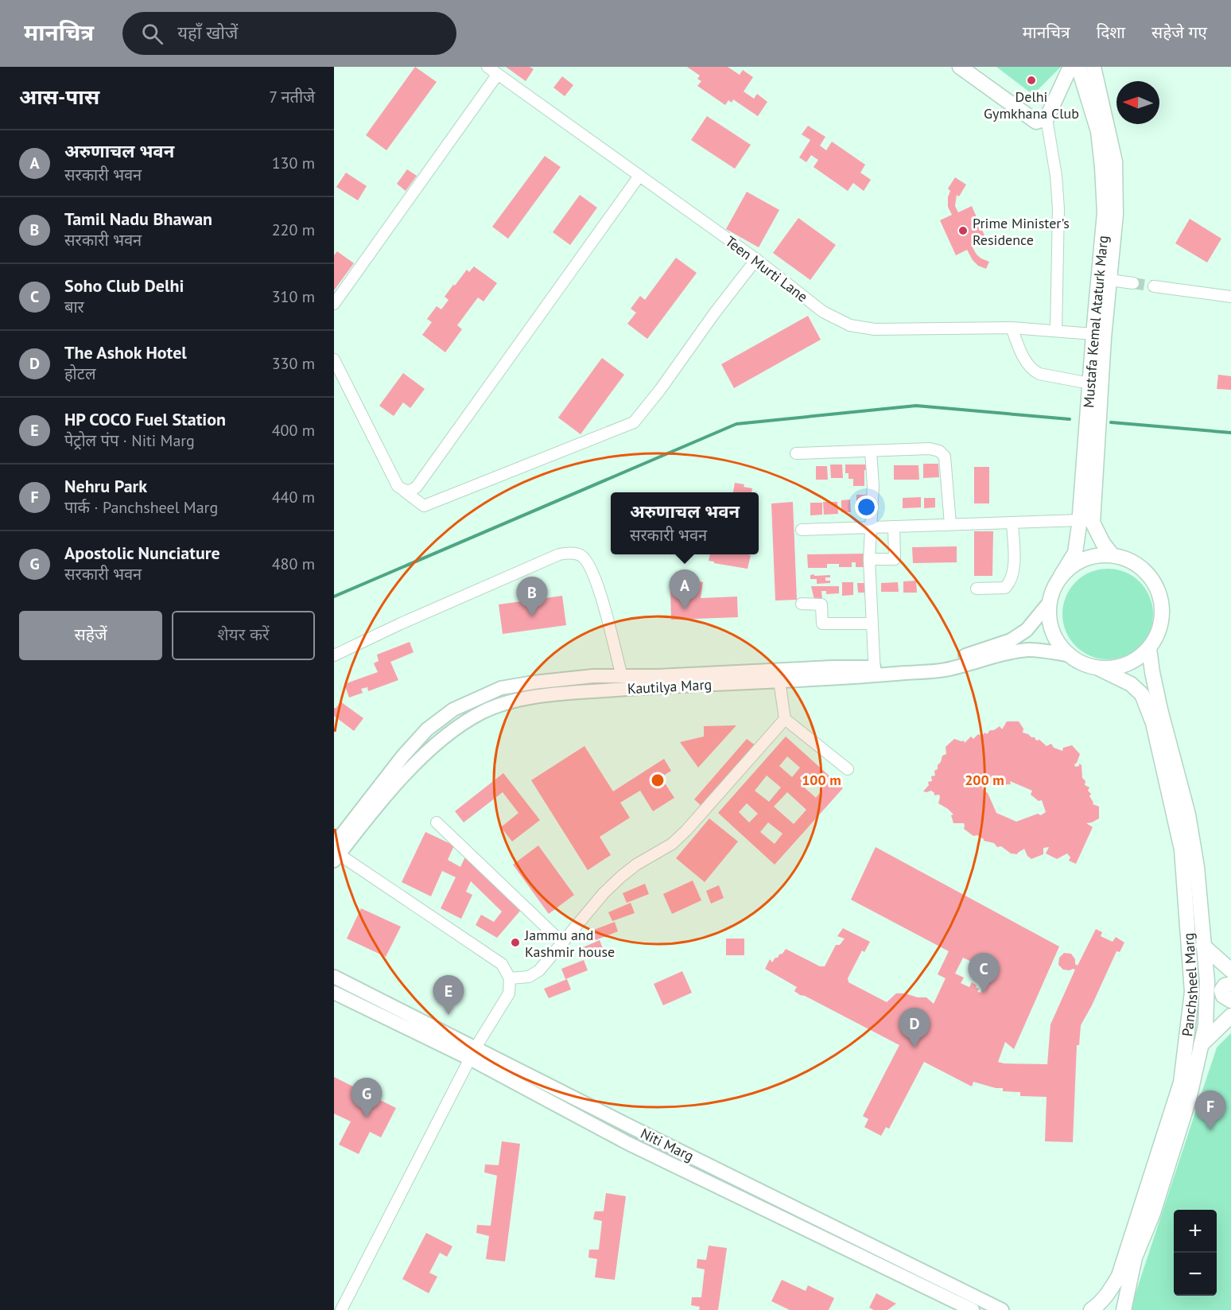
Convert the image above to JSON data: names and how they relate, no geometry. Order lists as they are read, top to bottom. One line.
{"streets":{"main road":["Mustafa Kemal Ataturk Marg","Panchsheel Marg"],"street":["Teen Murti Lane","Kautilya Marg","Niti Marg"]},"crossings":[["Teen Murti Lane","Mustafa Kemal Ataturk Marg"],["Mustafa Kemal Ataturk Marg","Kautilya Marg"],["Mustafa Kemal Ataturk Marg","Panchsheel Marg"],["Kautilya Marg","Panchsheel Marg"]],"places":["Delhi Gymkhana Club","Prime Minister's Residence","Jammu and Kashmir house"],"north":"left","page":{"header":"मानचित्र","search":"यहाँ खोजें","nav":["मानचित्र","दिशा","सहेजे गए"],"heading":["आस-पास","7 नतीजे"],"list":[{"mark":"A","name":"अरुणाचल भवन","note":"सरकारी भवन","value":"130 m"},{"mark":"B","name":"Tamil Nadu Bhawan","note":"सरकारी भवन","value":"220 m"},{"mark":"C","name":"Soho Club Delhi","note":"बार","value":"310 m"},{"mark":"D","name":"The Ashok Hotel","note":"होटल","value":"330 m"},{"mark":"E","name":"HP COCO Fuel Station","note":"पेट्रोल पंप · Niti Marg","value":"400 m"},{"mark":"F","name":"Nehru Park","note":"पार्क · Panchsheel Marg","value":"440 m"},{"mark":"G","name":"Apostolic Nunciature","note":"सरकारी भवन","value":"480 m"}],"popup":["अरुणाचल भवन","सरकारी भवन"],"pins":["A","B","C","E","D","G","F"],"buttons":["सहेजें","शेयर करें"],"map_buttons":["+","−"]},"rings":["100 m","200 m"]}
